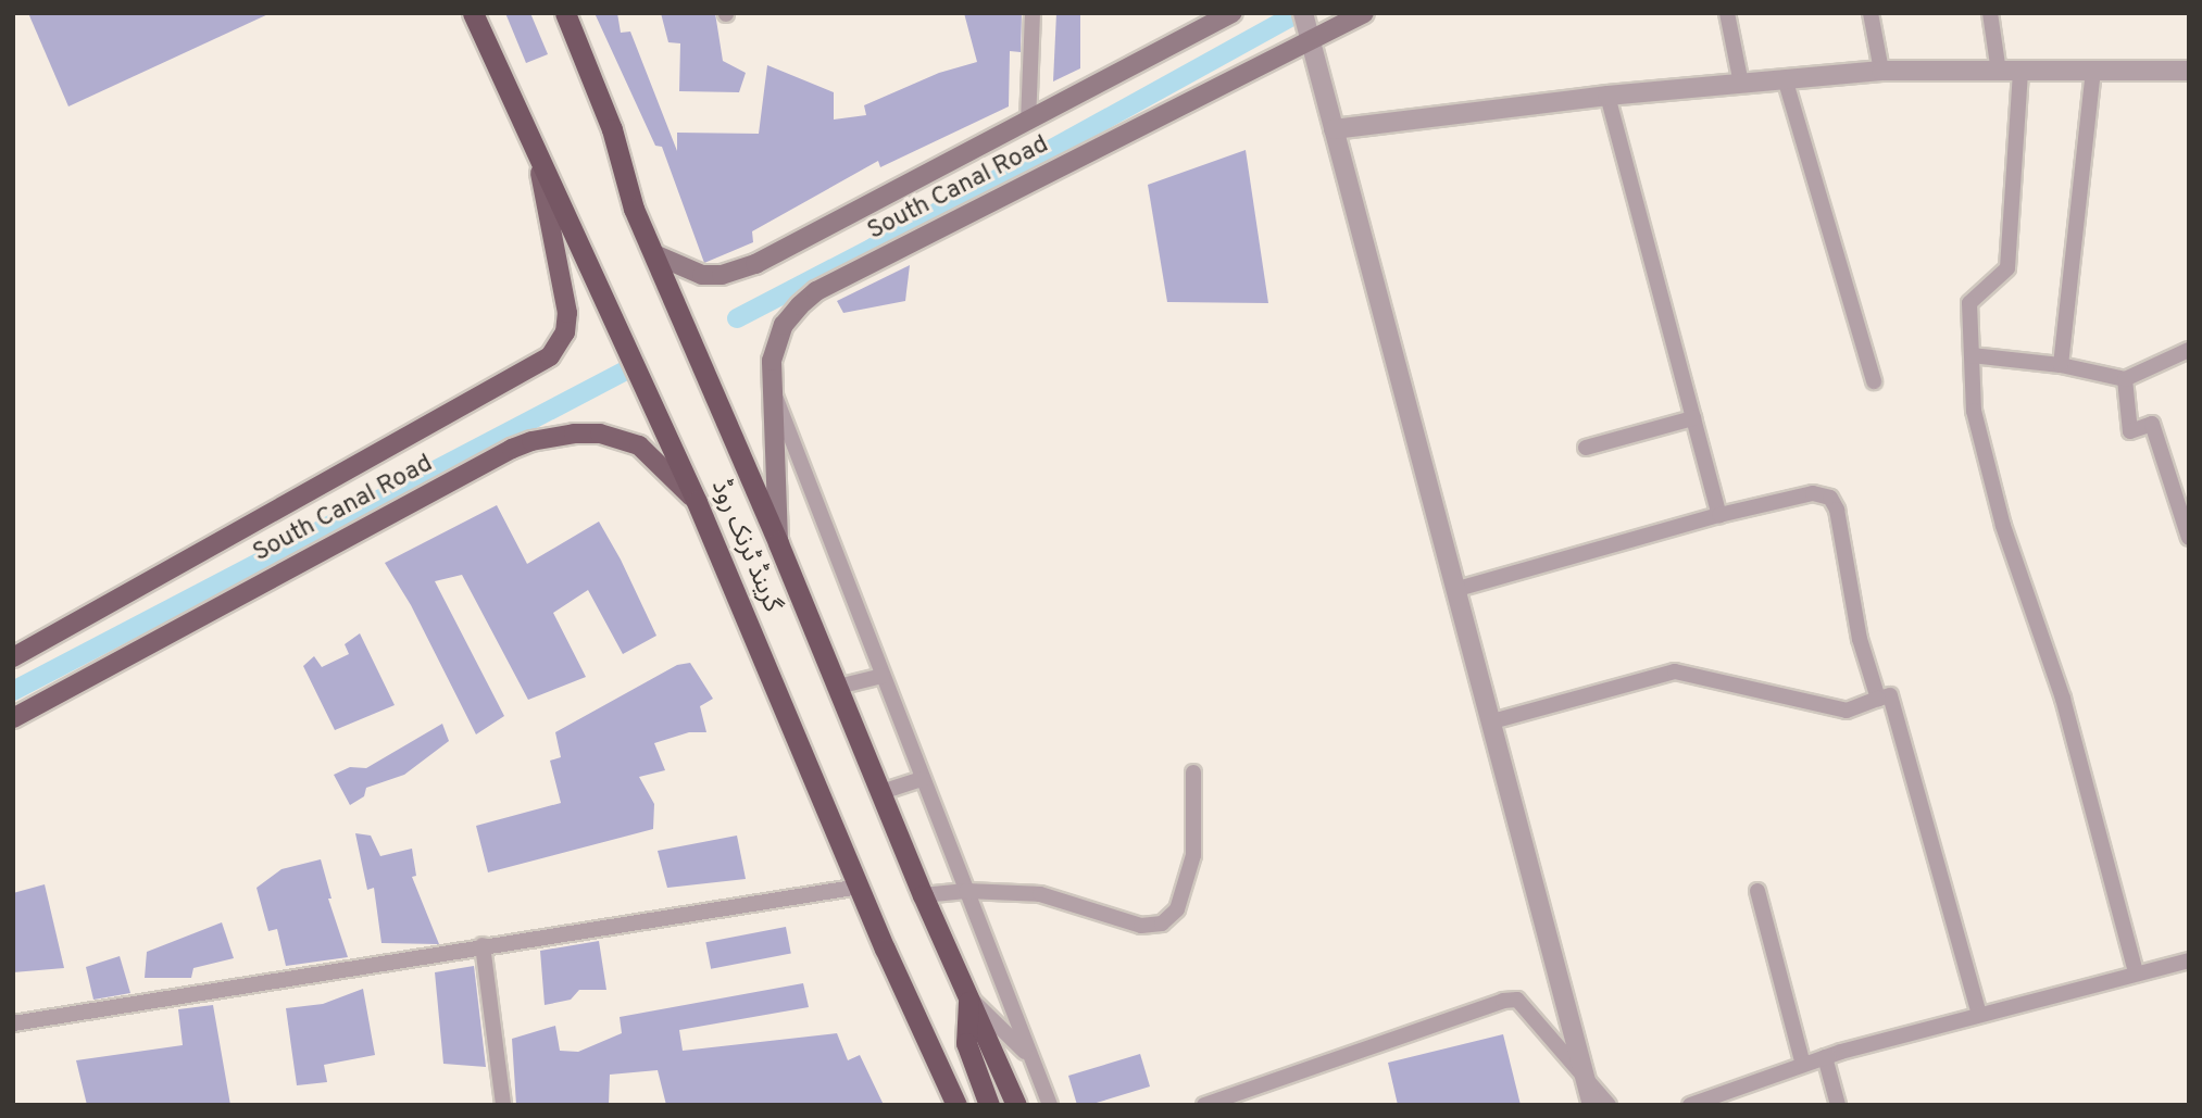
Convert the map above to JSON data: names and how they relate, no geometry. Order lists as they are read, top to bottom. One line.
{"streets":{"highway":["گرینڈ ٹرنک روڈ"],"main road":["South Canal Road"]},"crossings":[["South Canal Road","گرینڈ ٹرنک روڈ"]]}
